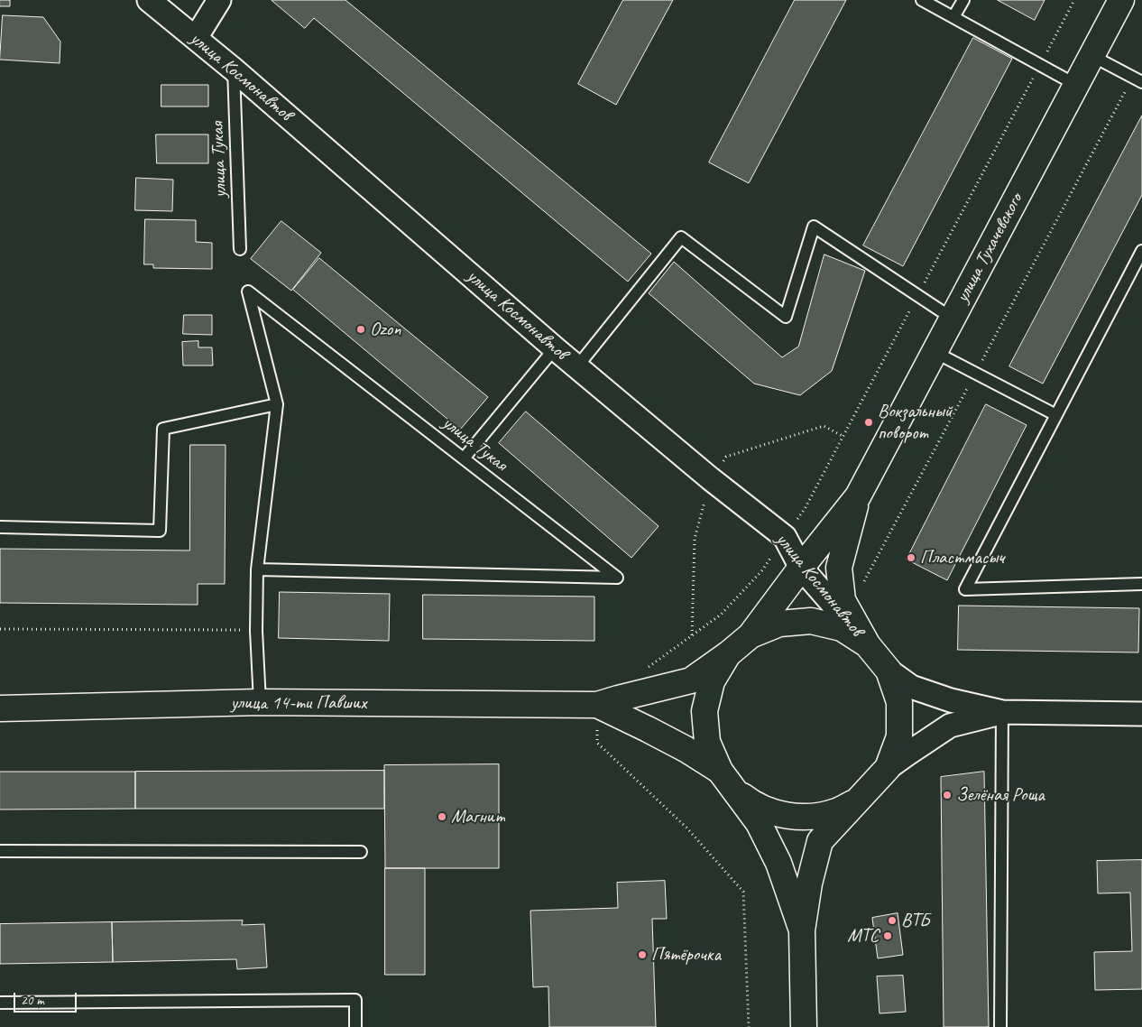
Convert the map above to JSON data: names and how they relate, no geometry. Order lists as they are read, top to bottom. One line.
{"streets":{"main road":["улица Тухачевского","улица 14-ти Павших"],"street":["улица Космонавтов"],"lane":["улица Тукая"]},"crossings":[["улица Космонавтов","улица Тукая"],["улица Тукая","улица 14-ти Павших"]],"places":["Ozon","Вокзальный поворот","Пластмасыч","Зелёная Роща","Магнит","ВТБ","МТС","Пятёрочка"],"scale_bar":"20 m"}
